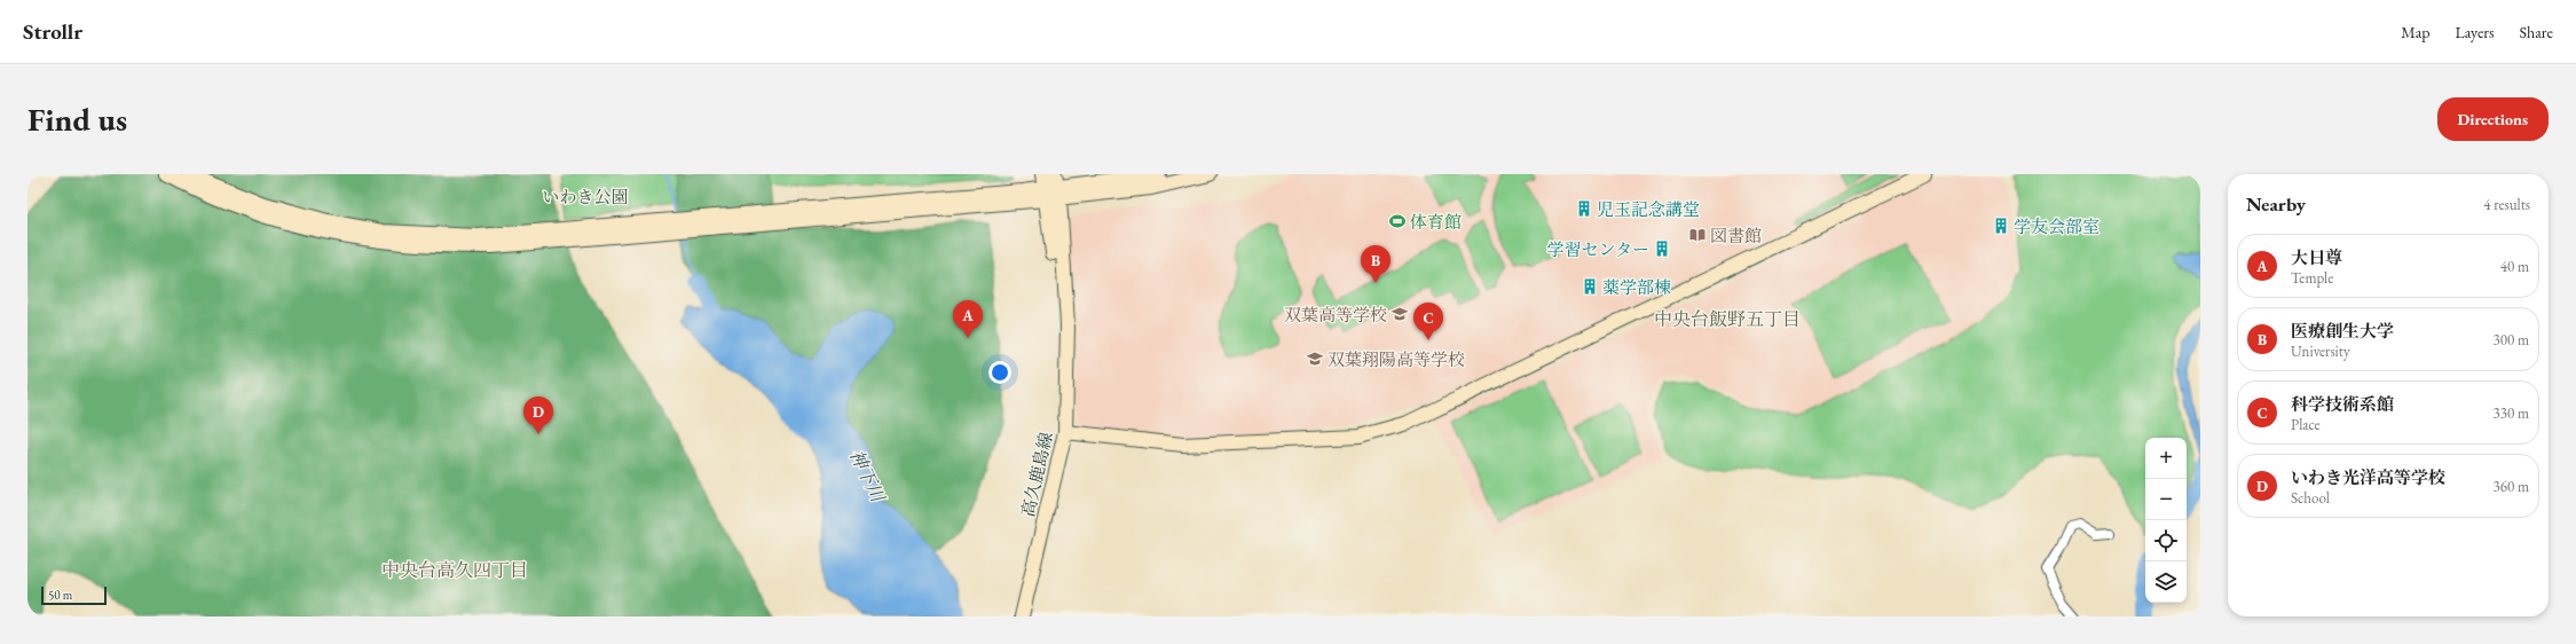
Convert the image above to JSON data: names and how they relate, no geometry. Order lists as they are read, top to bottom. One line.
{"streets":{"street":["高久鹿島線"]},"districts":["中央台飯野五丁目","中央台高久四丁目"],"water":["神下川"],"parks":["いわき公園"],"places":{"building":["児玉記念講堂","学友会部室","学習センター","薬学部棟"],"sports":["体育館"],"library":["図書館"],"school or university":["双葉高等学校","双葉翔陽高等学校"]},"scale_bar":"50 m","page":{"header":"Strollr","nav":["Map","Layers","Share"],"buttons":"Directions","title":"Find us","heading":["Nearby","4 results"],"list":[{"mark":"A","name":"大日尊","note":"Temple","value":"40 m"},{"mark":"B","name":"医療創生大学","note":"University","value":"300 m"},{"mark":"C","name":"科学技術系館","note":"Place","value":"330 m"},{"mark":"D","name":"いわき光洋高等学校","note":"School","value":"360 m"}],"pins":["B","A","C","D"],"map_buttons":["+","−"],"scale":"50 m"}}
